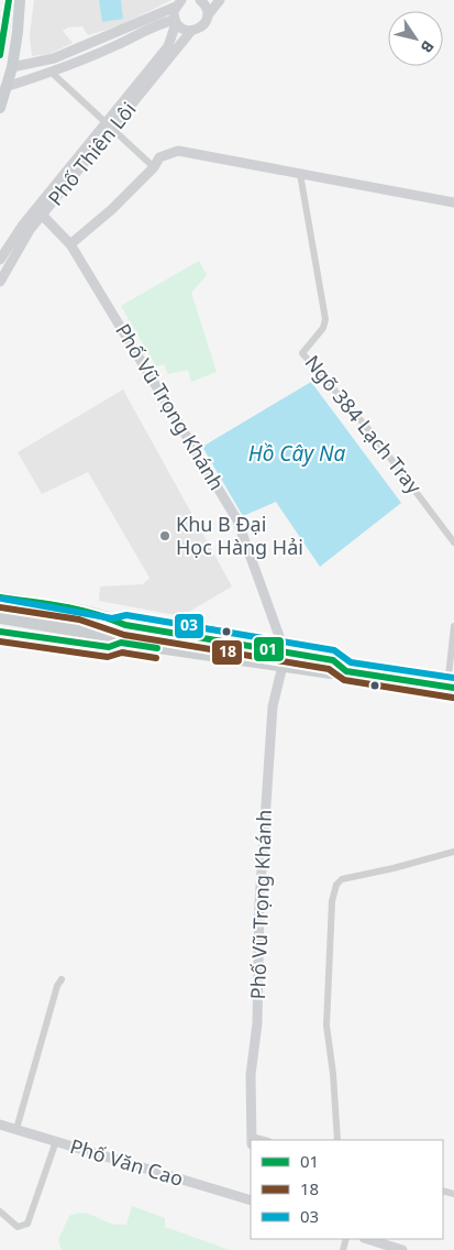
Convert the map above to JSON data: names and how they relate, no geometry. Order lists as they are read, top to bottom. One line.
{"streets":{"street":["Phố Thiên Lôi","Phố Vũ Trọng Khánh","Ngõ 384 Lạch Tray","Phố Văn Cao"]},"crossings":[["Phố Thiên Lôi","Phố Vũ Trọng Khánh"]],"water":["Hồ Cây Na"],"places":["Khu B Đại Học Hàng Hải"],"lines":["transit line 01","transit line 03","transit line 18"],"legend":["01","18","03"],"north":"bottom right"}
